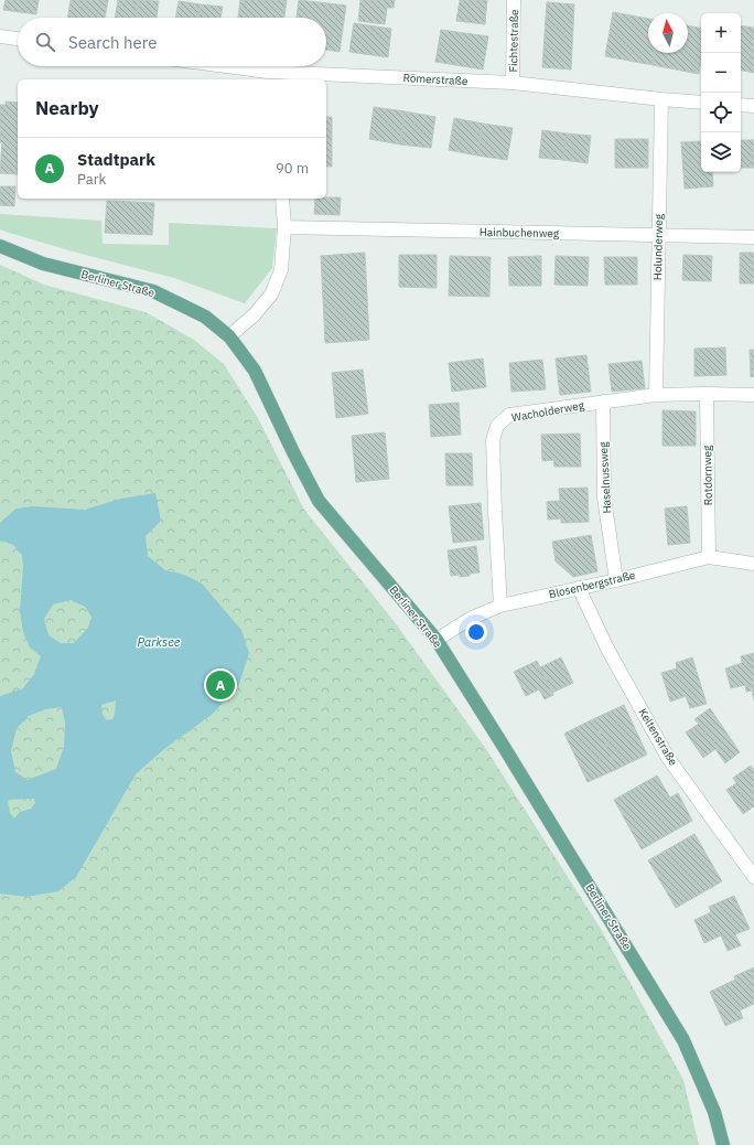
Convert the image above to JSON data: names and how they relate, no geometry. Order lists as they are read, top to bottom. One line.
{"streets":{"main road":["Berliner Straße"],"street":["Fichtestraße","Römerstraße","Hainbuchenweg","Holunderweg","Wacholderweg","Rotdornweg","Haselnussweg","Blosenbergstraße","Keltenstraße"]},"crossings":[["Fichtestraße","Römerstraße"],["Römerstraße","Holunderweg"],["Hainbuchenweg","Holunderweg"],["Holunderweg","Wacholderweg"],["Berliner Straße","Blosenbergstraße"],["Wacholderweg","Rotdornweg"],["Wacholderweg","Haselnussweg"],["Wacholderweg","Blosenbergstraße"],["Rotdornweg","Blosenbergstraße"],["Haselnussweg","Blosenbergstraße"],["Blosenbergstraße","Keltenstraße"]],"water":["Parksee"],"north":"top","page":{"map_buttons":["+","−"],"search":"Search here","heading":"Nearby","list":[{"mark":"A","name":"Stadtpark","note":"Park","value":"90 m"}],"pins":"A"}}
